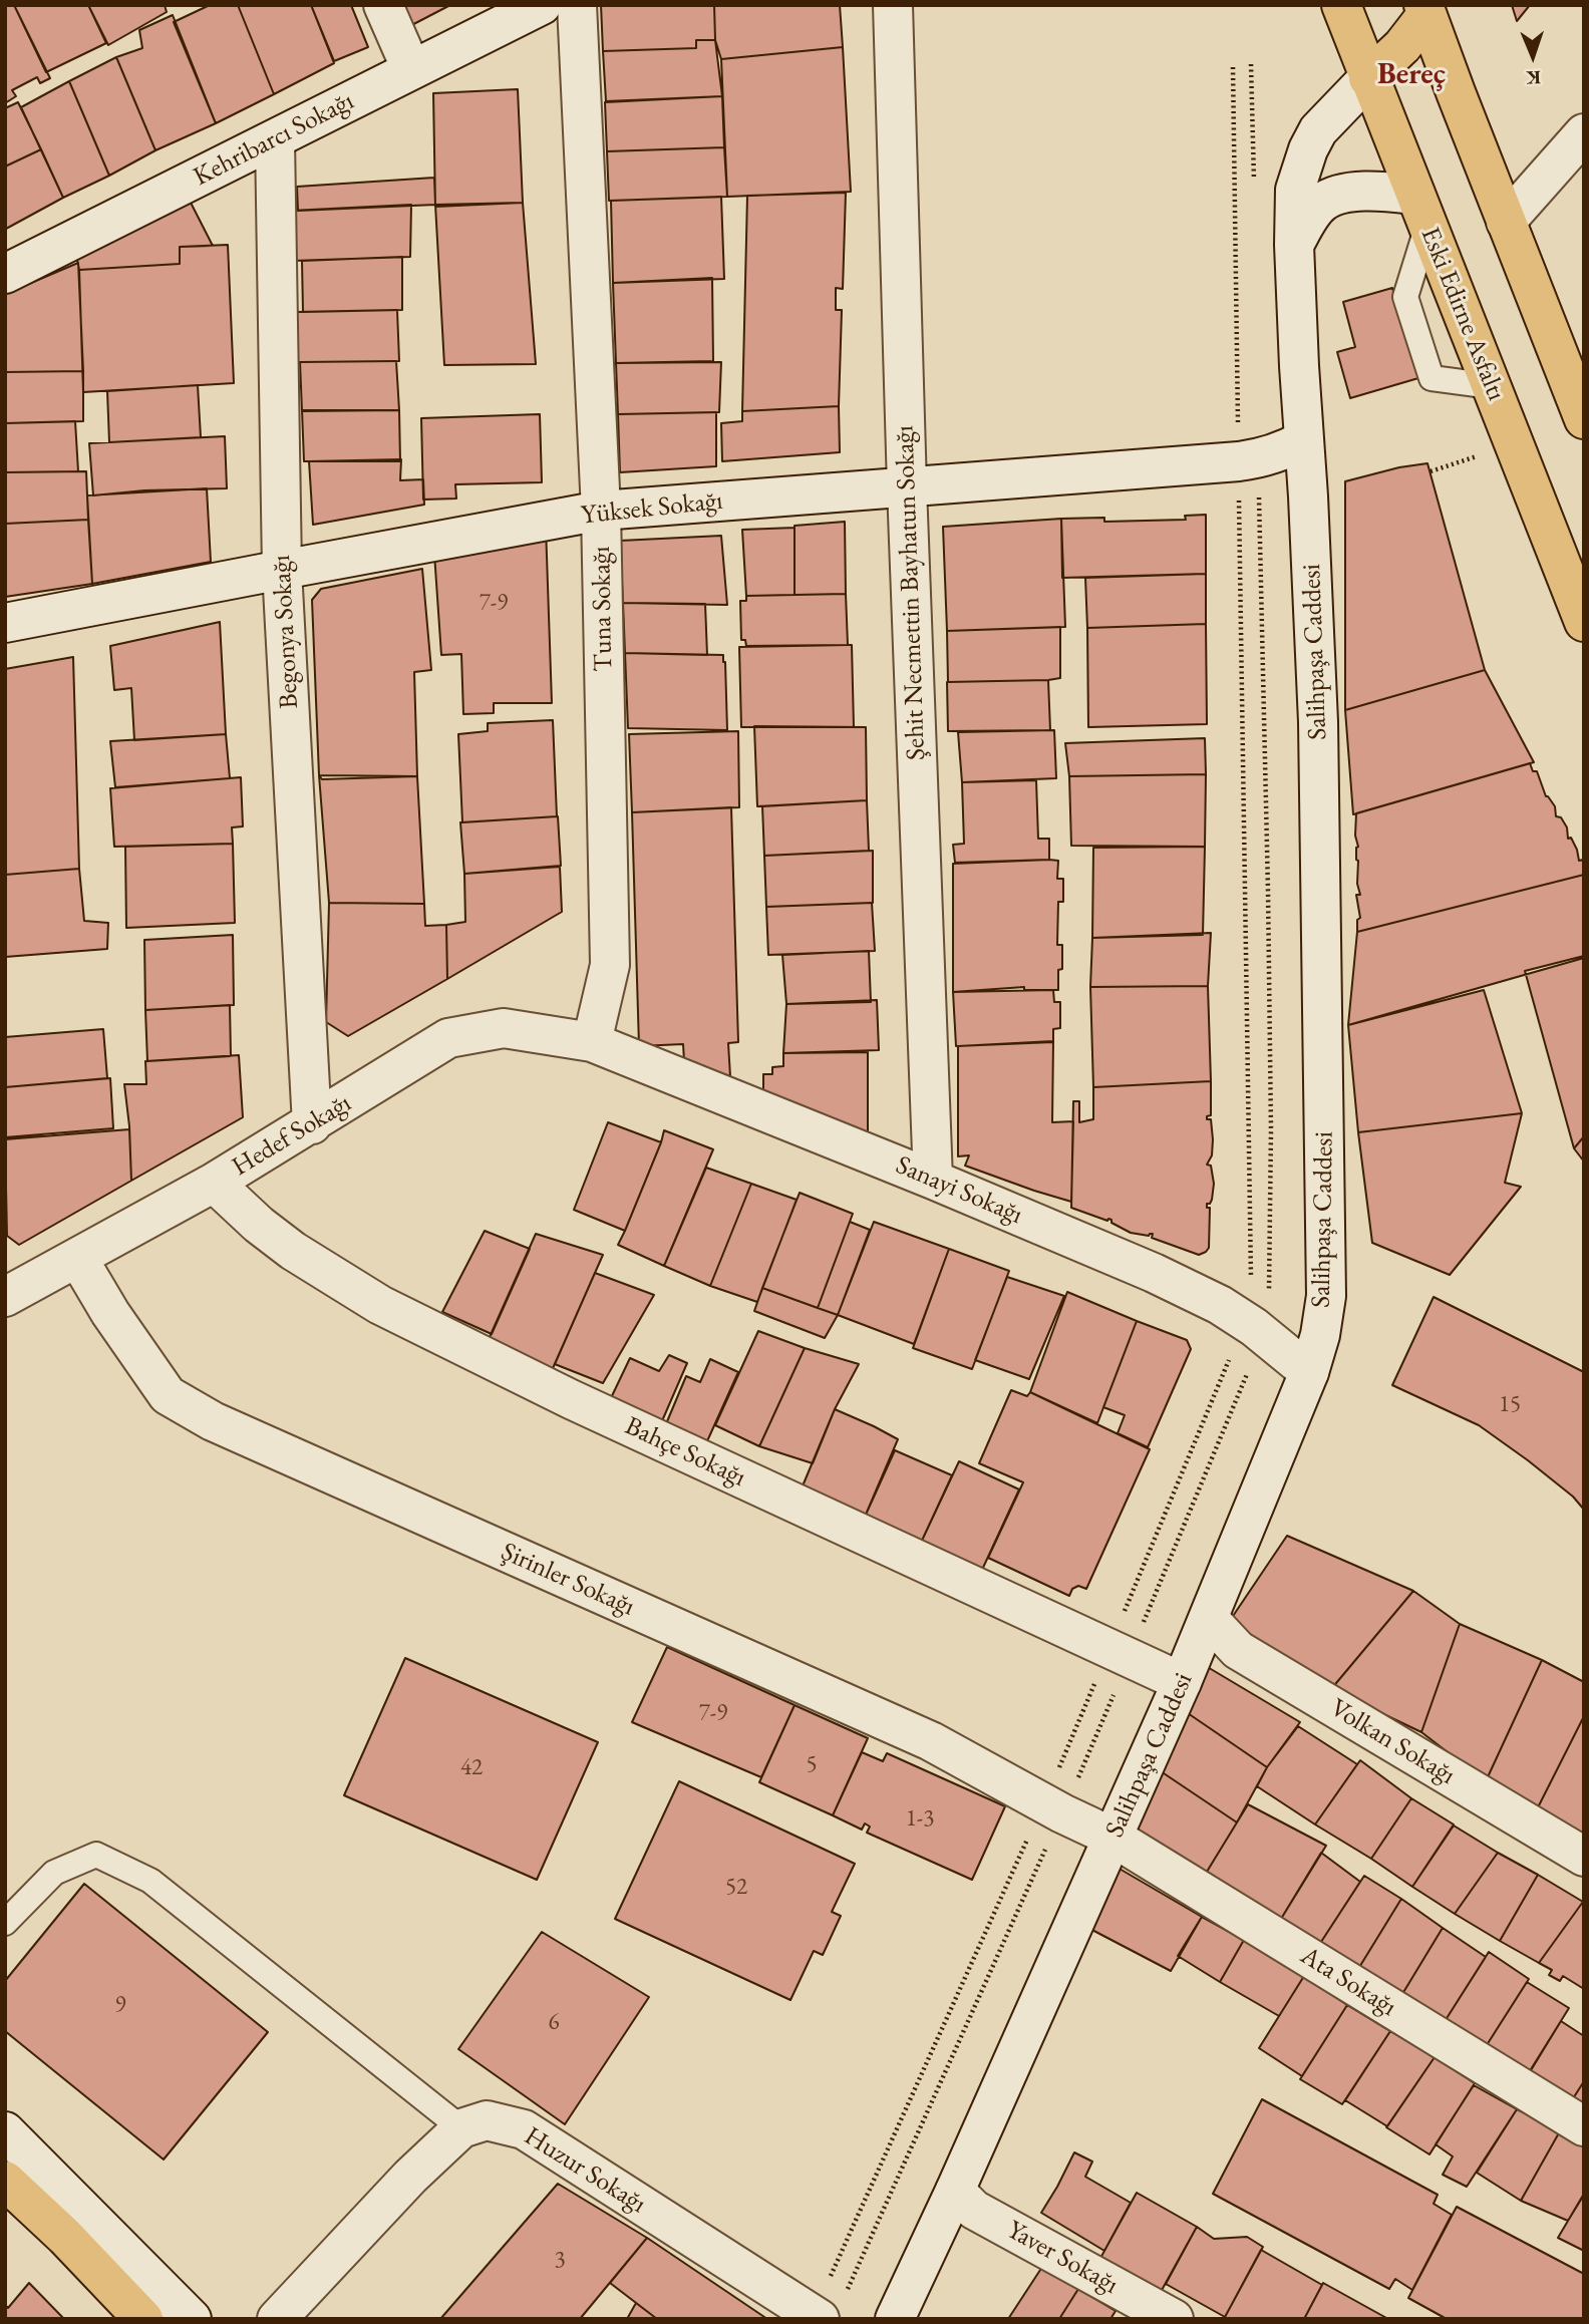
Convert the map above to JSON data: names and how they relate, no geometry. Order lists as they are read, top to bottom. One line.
{"streets":{"main road":["Eski Edirne Asfaltı"],"street":["Kehribarcı Sokağı","Yüksek Sokağı","Şehit Necmettin Bayhatun Sokağı","Tuna Sokağı","Begonya Sokağı","Salihpaşa Caddesi","Hedef Sokağı","Sanayi Sokağı","Bahçe Sokağı","Şirinler Sokağı","Volkan Sokağı","Ata Sokağı","Huzur Sokağı","Yaver Sokağı"]},"crossings":[["Kehribarcı Sokağı","Begonya Sokağı"],["Eski Edirne Asfaltı","Salihpaşa Caddesi"],["Yüksek Sokağı","Şehit Necmettin Bayhatun Sokağı"],["Yüksek Sokağı","Tuna Sokağı"],["Yüksek Sokağı","Begonya Sokağı"],["Yüksek Sokağı","Salihpaşa Caddesi"],["Şehit Necmettin Bayhatun Sokağı","Sanayi Sokağı"],["Tuna Sokağı","Hedef Sokağı"],["Tuna Sokağı","Sanayi Sokağı"],["Begonya Sokağı","Hedef Sokağı"],["Salihpaşa Caddesi","Sanayi Sokağı"],["Salihpaşa Caddesi","Bahçe Sokağı"],["Salihpaşa Caddesi","Şirinler Sokağı"],["Salihpaşa Caddesi","Volkan Sokağı"],["Salihpaşa Caddesi","Ata Sokağı"],["Salihpaşa Caddesi","Yaver Sokağı"],["Hedef Sokağı","Sanayi Sokağı"],["Hedef Sokağı","Bahçe Sokağı"],["Hedef Sokağı","Şirinler Sokağı"],["Şirinler Sokağı","Ata Sokağı"]],"districts":["Bereç"],"house_numbers":["7-9","15","7-9","5","42","1-3","52","9","6","3"],"north":"bottom"}
